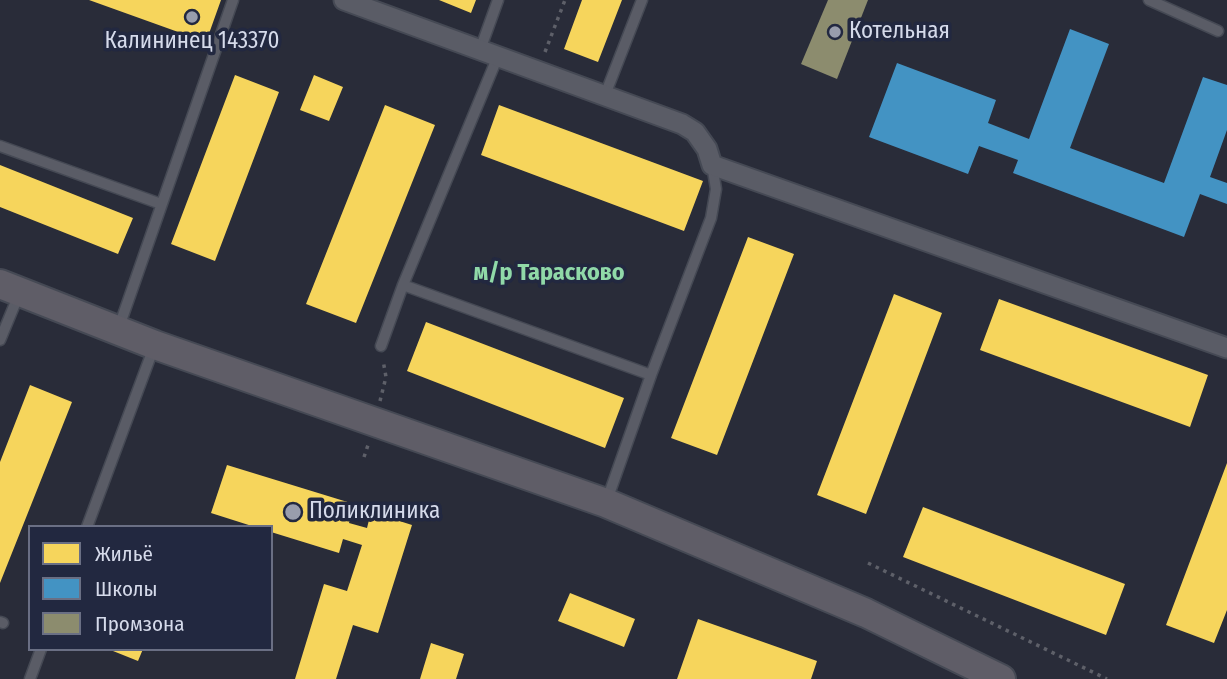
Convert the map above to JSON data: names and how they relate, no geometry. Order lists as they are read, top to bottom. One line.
{"districts":["м/р Тарасково"],"places":["Калининец 143370","Котельная","Поликлиника"],"legend":["Жильё","Школы","Промзона"]}
